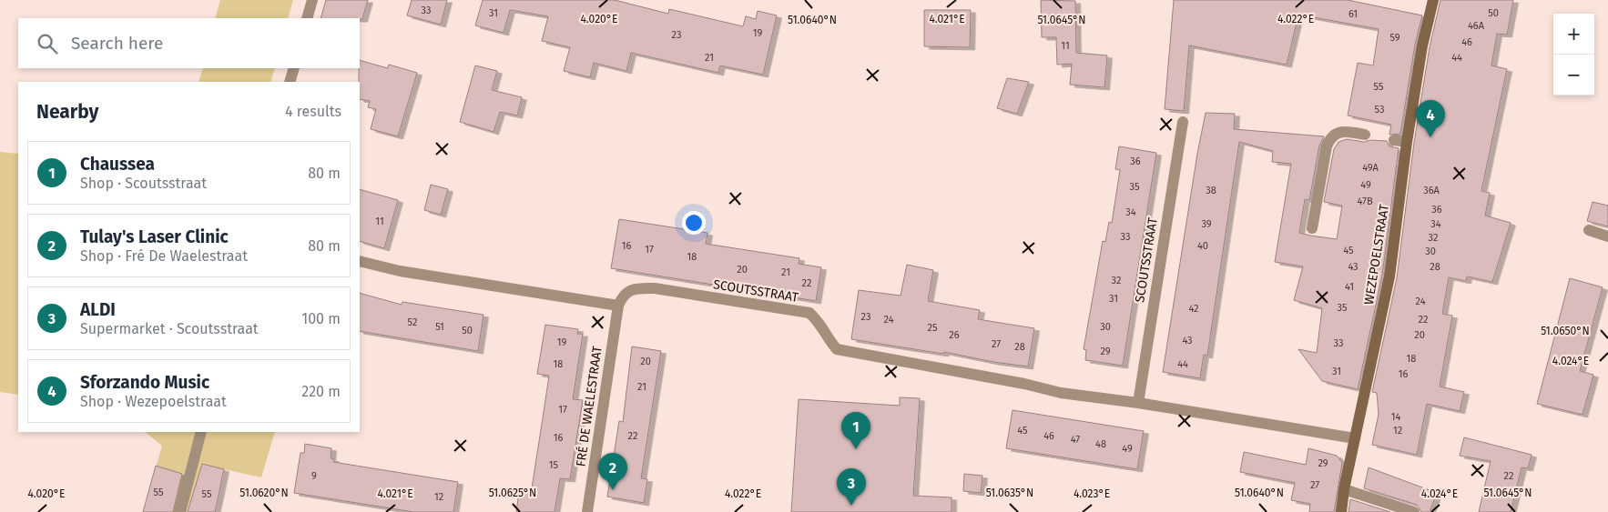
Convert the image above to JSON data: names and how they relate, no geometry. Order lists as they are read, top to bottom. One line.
{"streets":{"street":["WEZEPOELSTRAAT","SCOUTSSTRAAT","FRÉ DE WAELESTRAAT"]},"crossings":[["WEZEPOELSTRAAT","SCOUTSSTRAAT"],["SCOUTSSTRAAT","FRÉ DE WAELESTRAAT"]],"house_numbers":["33","31","50","61","46A","19","23","59","46","11","21","44","55","53","36","49A","49","35","38","36A","47B","36","34","11","39","34","33","32","16","40","17","45","30","18","43","28","20","21","32","22","41","31","24","35","42","23","24","22","52","51","30","25","50","26","20","43","19","33","27","28","29","18","20","18","44","31","16","21","17","14","45","12","22","46","16","47","48","49","29","15","9","22","27","55","55","12"],"page":{"map_buttons":["+","−"],"search":"Search here","heading":["Nearby","4 results"],"pins":["4","1","2","3"],"list":[{"mark":"1","name":"Chaussea","note":"Shop · Scoutsstraat","value":"80 m"},{"mark":"2","name":"Tulay's Laser Clinic","note":"Shop · Fré De Waelestraat","value":"80 m"},{"mark":"3","name":"ALDI","note":"Supermarket · Scoutsstraat","value":"100 m"},{"mark":"4","name":"Sforzando Music","note":"Shop · Wezepoelstraat","value":"220 m"}]},"coordinates":["4.020°E","4.021°E","4.022°E","51.0640°N","51.0645°N","51.0650°N","4.024°E","51.0620°N","51.0625°N","51.0635°N","4.023°E"]}
